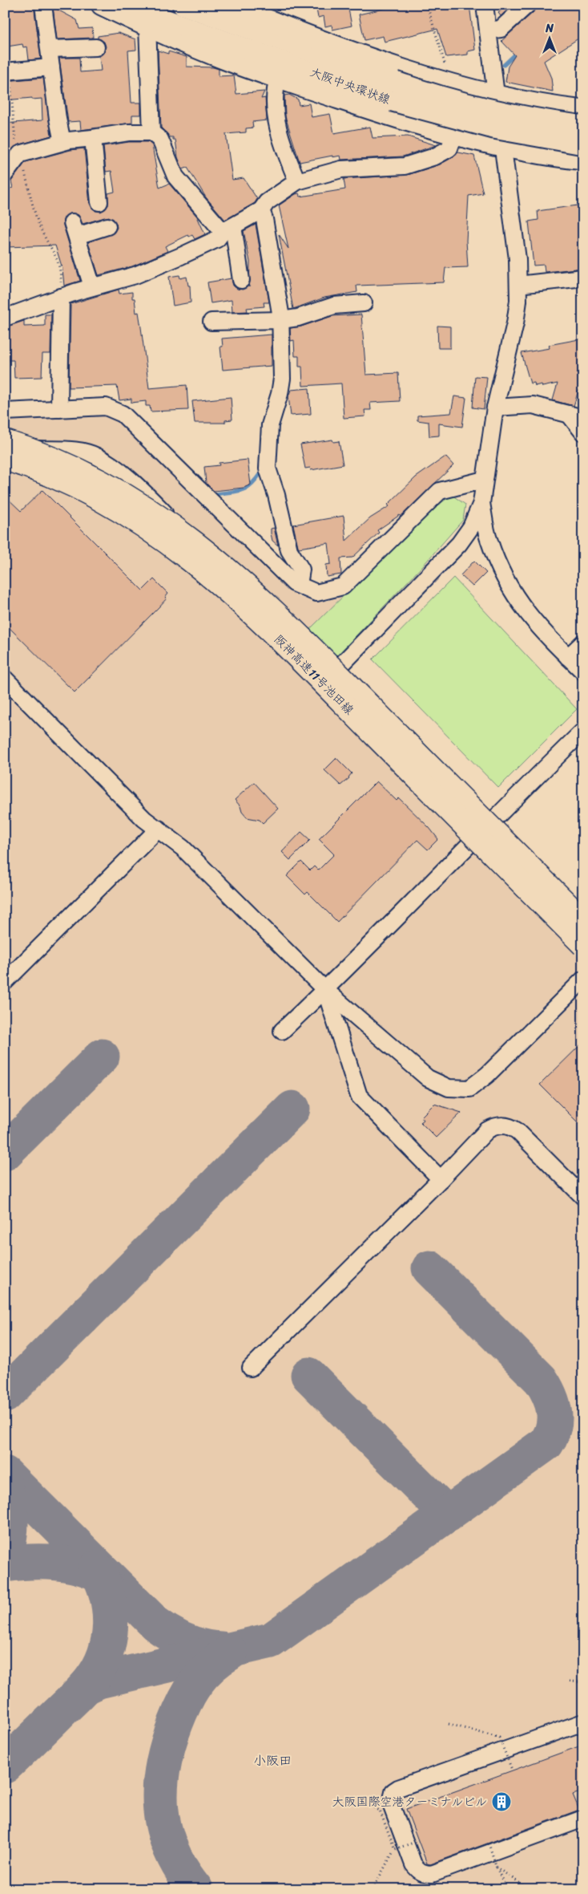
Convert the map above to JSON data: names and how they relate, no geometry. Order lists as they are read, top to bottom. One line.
{"streets":{"highway":["阪神高速11号池田線"],"main road":["大阪中央環状線"]},"districts":["小阪田"],"places":{"building":["大阪国際空港ターミナルビル"]},"north":"top"}
